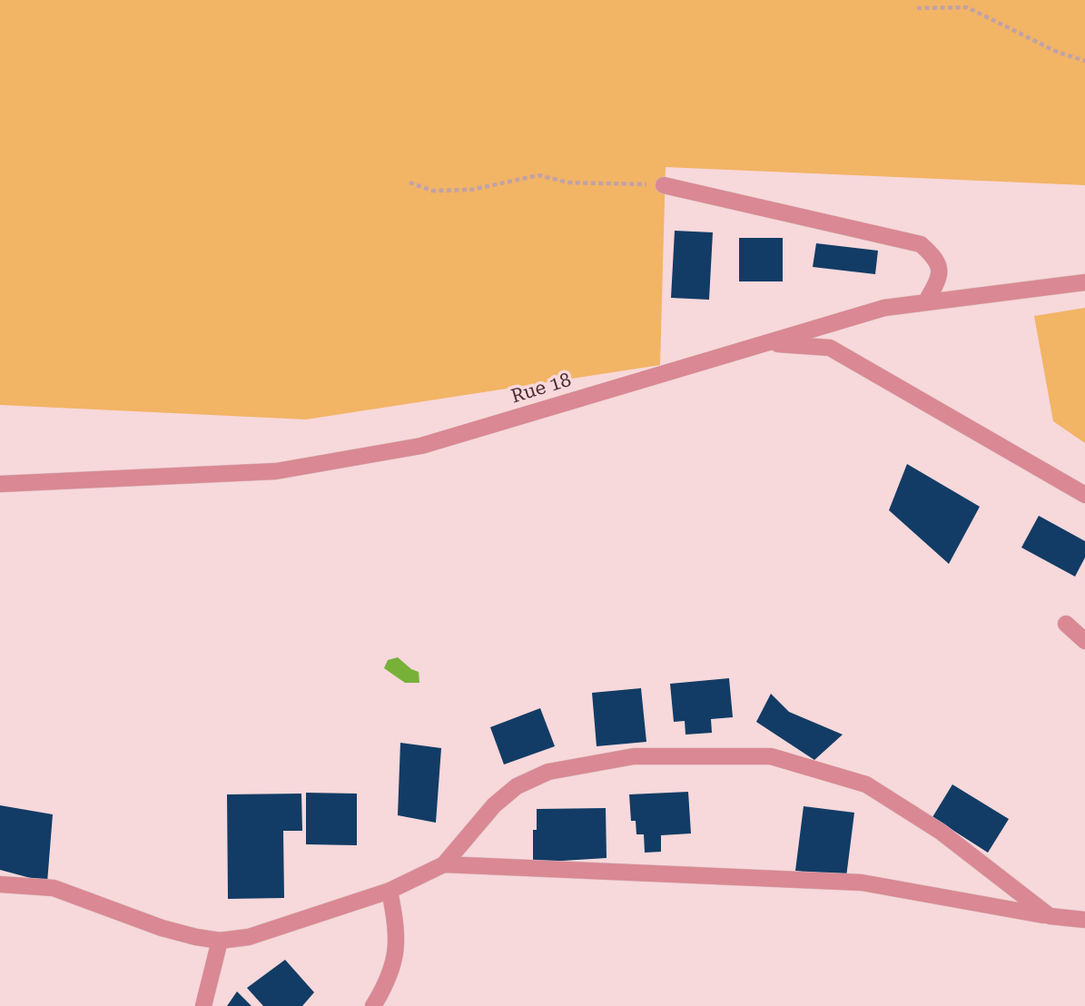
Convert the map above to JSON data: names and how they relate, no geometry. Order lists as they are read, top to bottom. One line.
{"streets":{"street":["Rue 18"]}}
